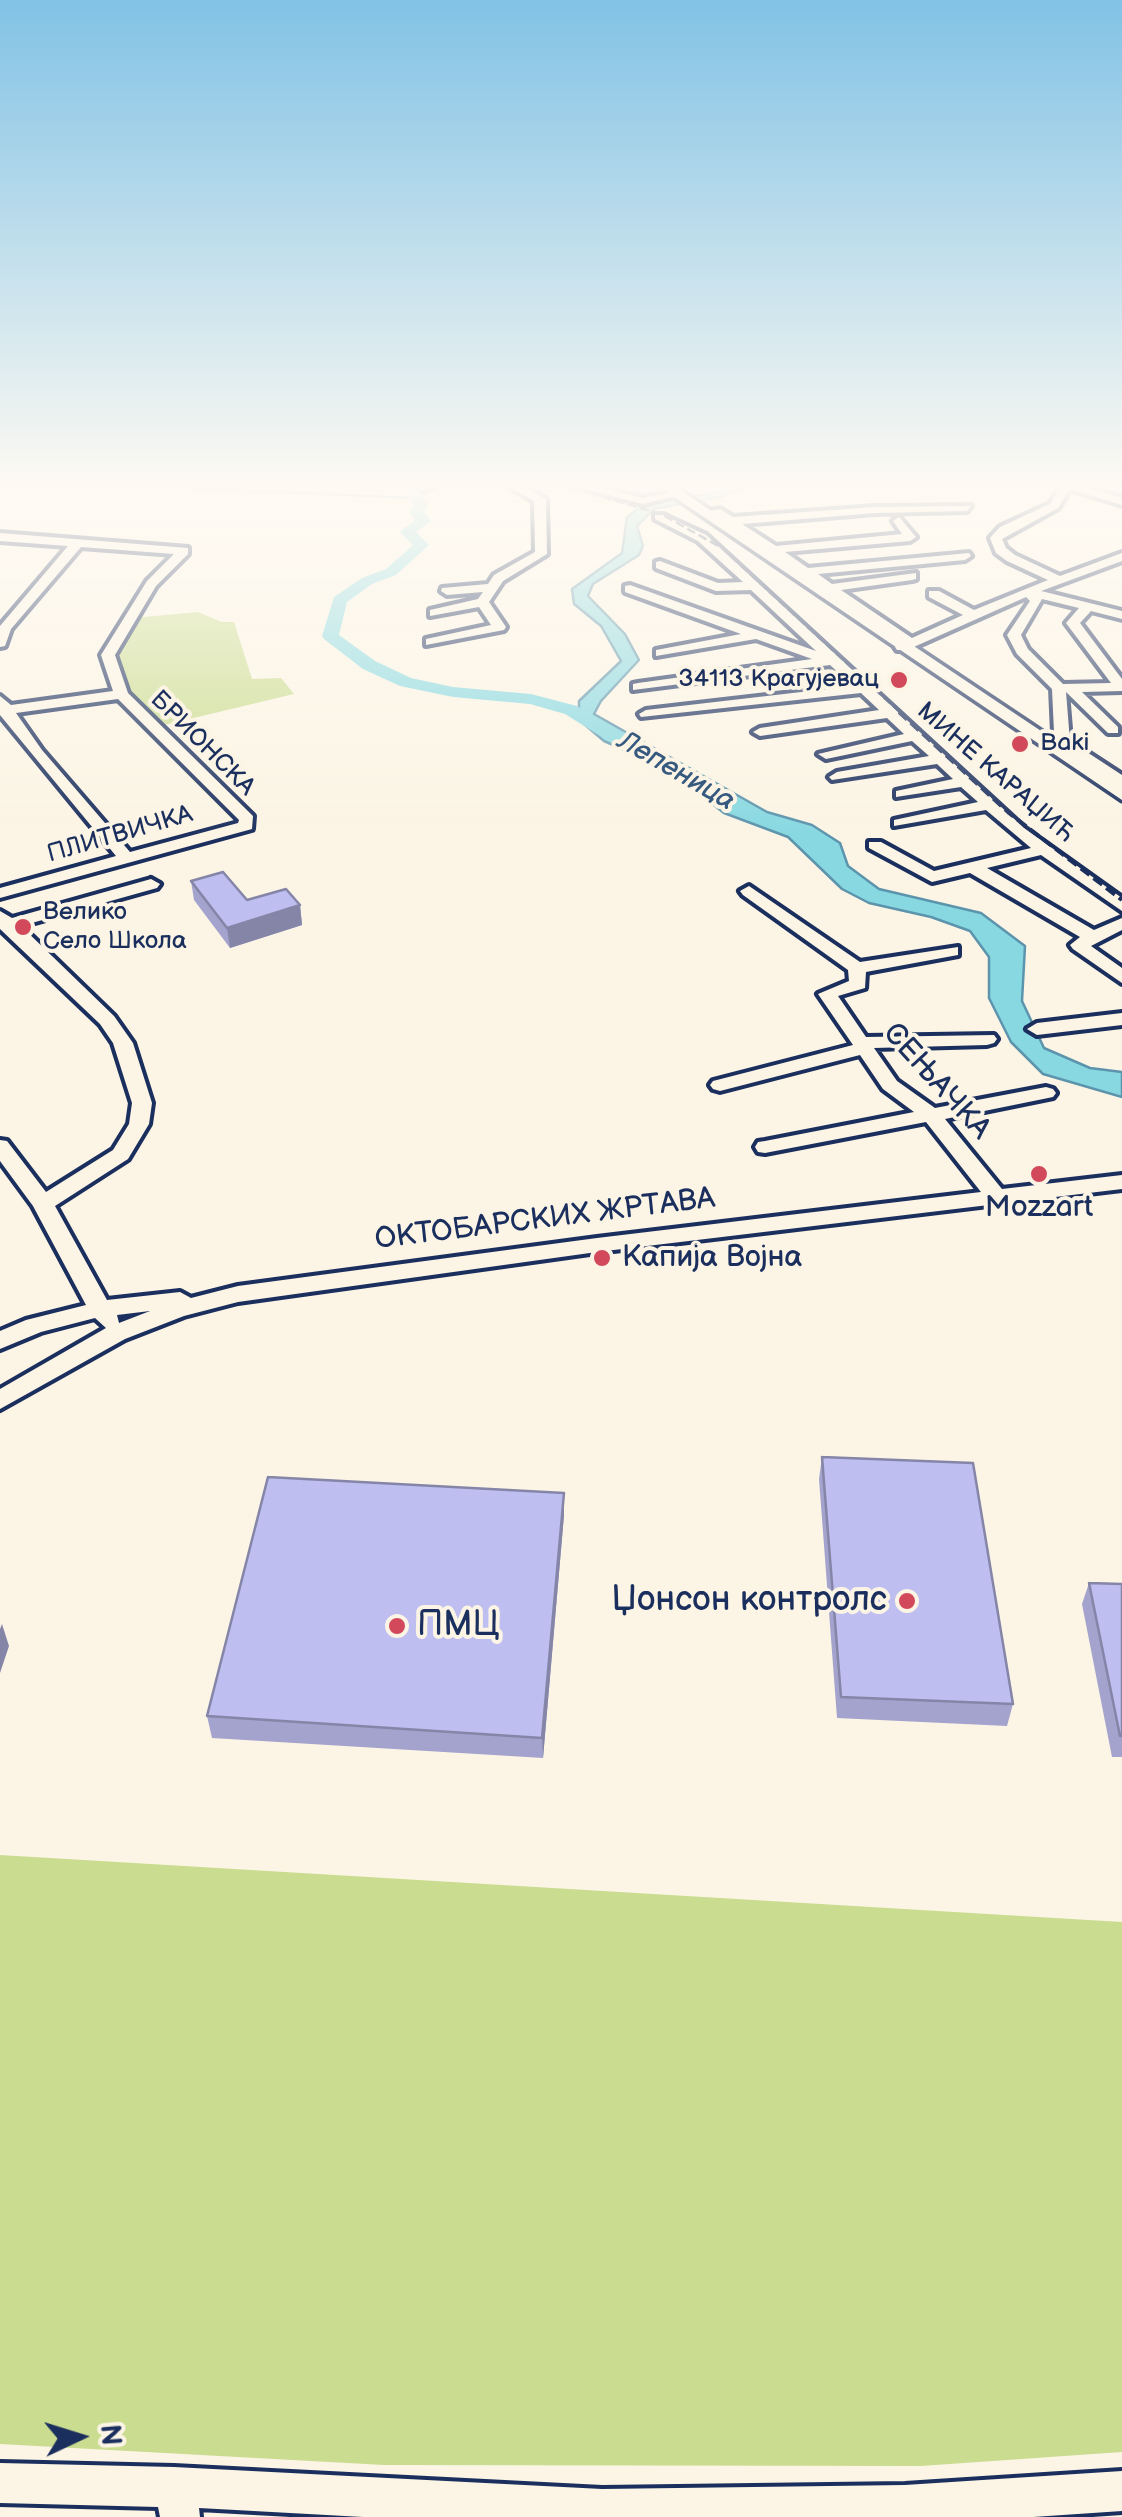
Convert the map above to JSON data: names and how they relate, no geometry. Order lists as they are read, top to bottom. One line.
{"streets":{"street":["БРИОНСКА","МИНЕ КАРАЏИЋ","ПЛИТВИЧКА","СЕЊАЧКА","ОКТОБАРСКИХ ЖРТАВА"]},"crossings":[["БРИОНСКА","ПЛИТВИЧКА"],["СЕЊАЧКА","ОКТОБАРСКИХ ЖРТАВА"]],"water":["Лепеница"],"places":["34113 Крагујевац","Baki","Велико Село Школа","Mozzart","Капија Војна","Џонсон контролс","ПМЦ"],"north":"right"}
